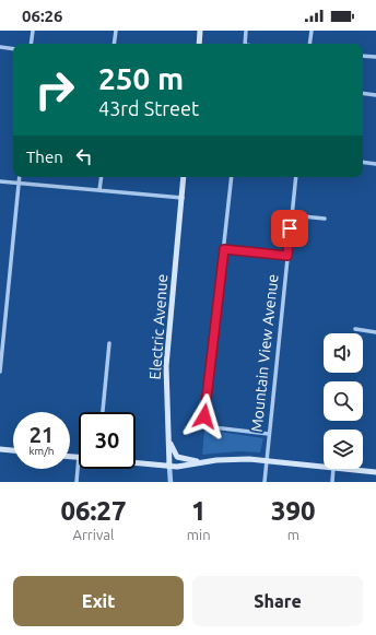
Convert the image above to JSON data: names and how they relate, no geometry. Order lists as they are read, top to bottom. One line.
{"streets":{"main road":["Electric Avenue"],"street":["Mountain View Avenue"]},"page":{"status":"06:26","turn":["250 m","43rd Street"],"then":"Then","speed":"21 km/h","limit":"30","eta":["06:27","Arrival","1","min","390","m"],"buttons":["Exit","Share"]}}
